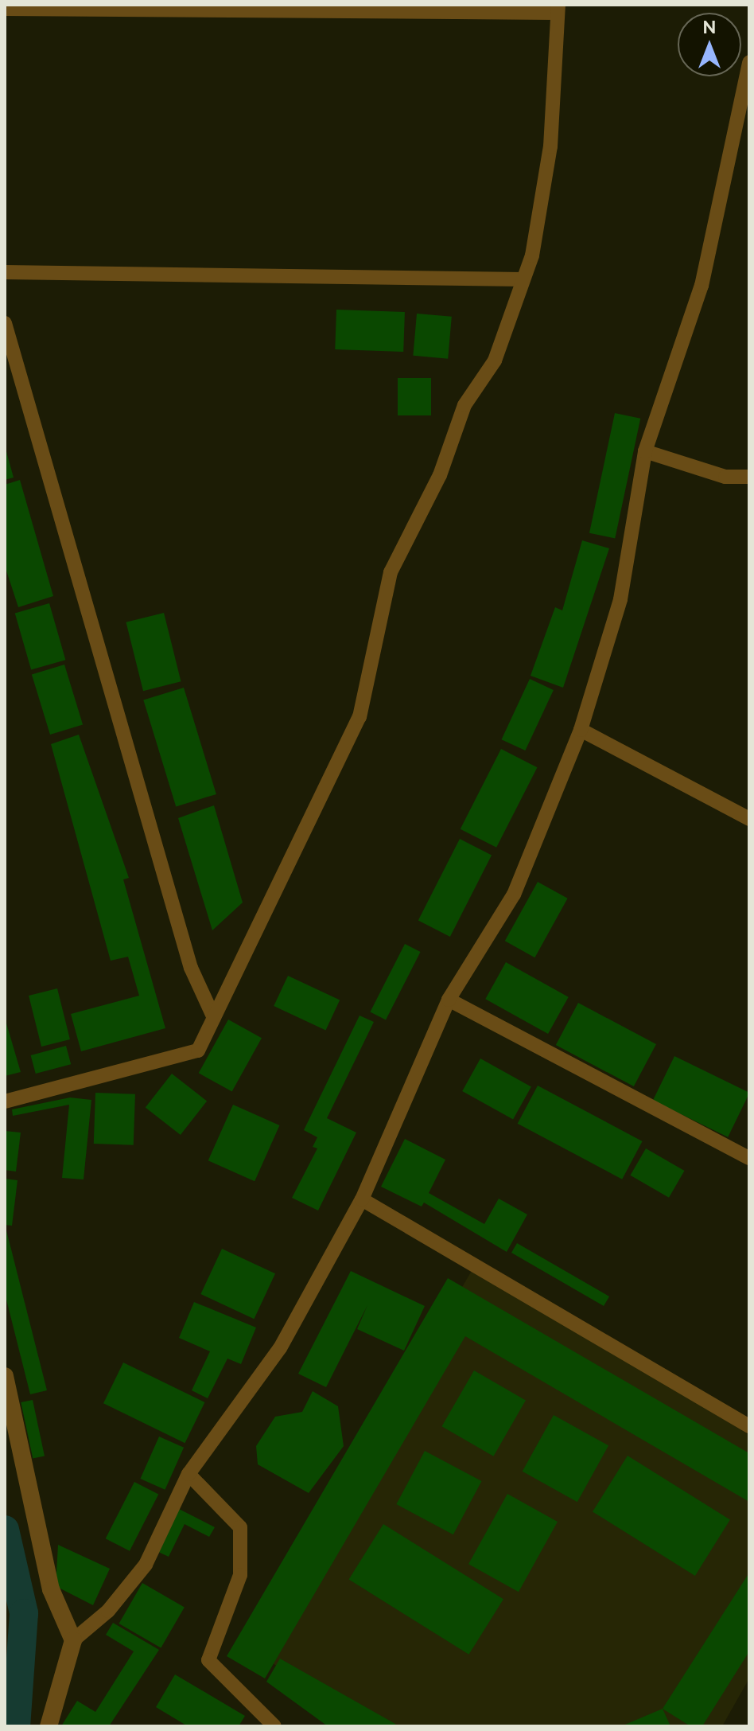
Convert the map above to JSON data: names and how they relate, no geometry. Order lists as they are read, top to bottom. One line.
{"north":"top"}
